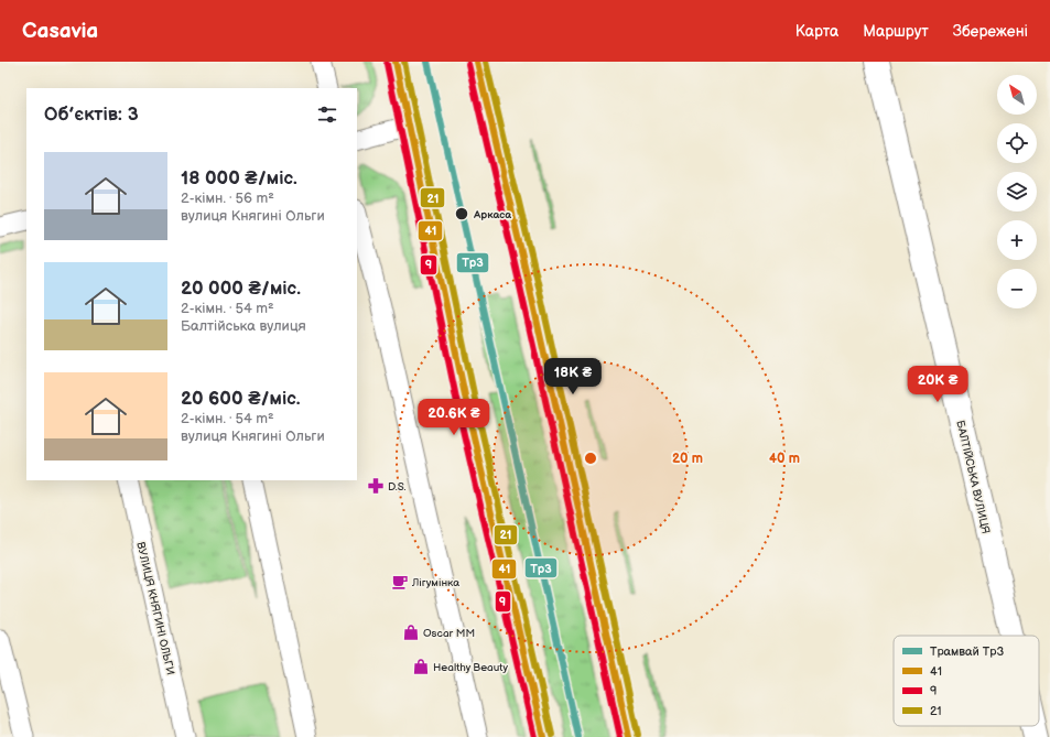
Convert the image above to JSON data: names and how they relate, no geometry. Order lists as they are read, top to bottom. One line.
{"streets":{"main road":["БАЛТІЙСЬКА ВУЛИЦЯ"],"lane":["ВУЛИЦЯ КНЯГИНІ ОЛЬГИ"]},"places":{"other":["Аркаса"],"pharmacy":["D.S."],"cafe":["Лігумінка"],"shop":["Oscar MM","Healthy Beauty"]},"lines":["tram line Тр3","transit line 41","transit line 21","transit line 9"],"legend":["Трамвай Тр3","41","9","21"],"north":"top left","page":{"header":"Casavia","nav":["Карта","Маршрут","Збережені"],"map_buttons":["+","−"],"heading":"Об’єктів: 3","list":[{"name":"18 000 ₴/міс.","note":"2-кімн. · 56 m² · вулиця Княгині Ольги"},{"name":"20 000 ₴/міс.","note":"2-кімн. · 54 m² · Балтійська вулиця"},{"name":"20 600 ₴/міс.","note":"2-кімн. · 54 m² · вулиця Княгині Ольги"}],"price":["18K ₴","20K ₴","20.6K ₴"]},"rings":["20 m","40 m"]}
